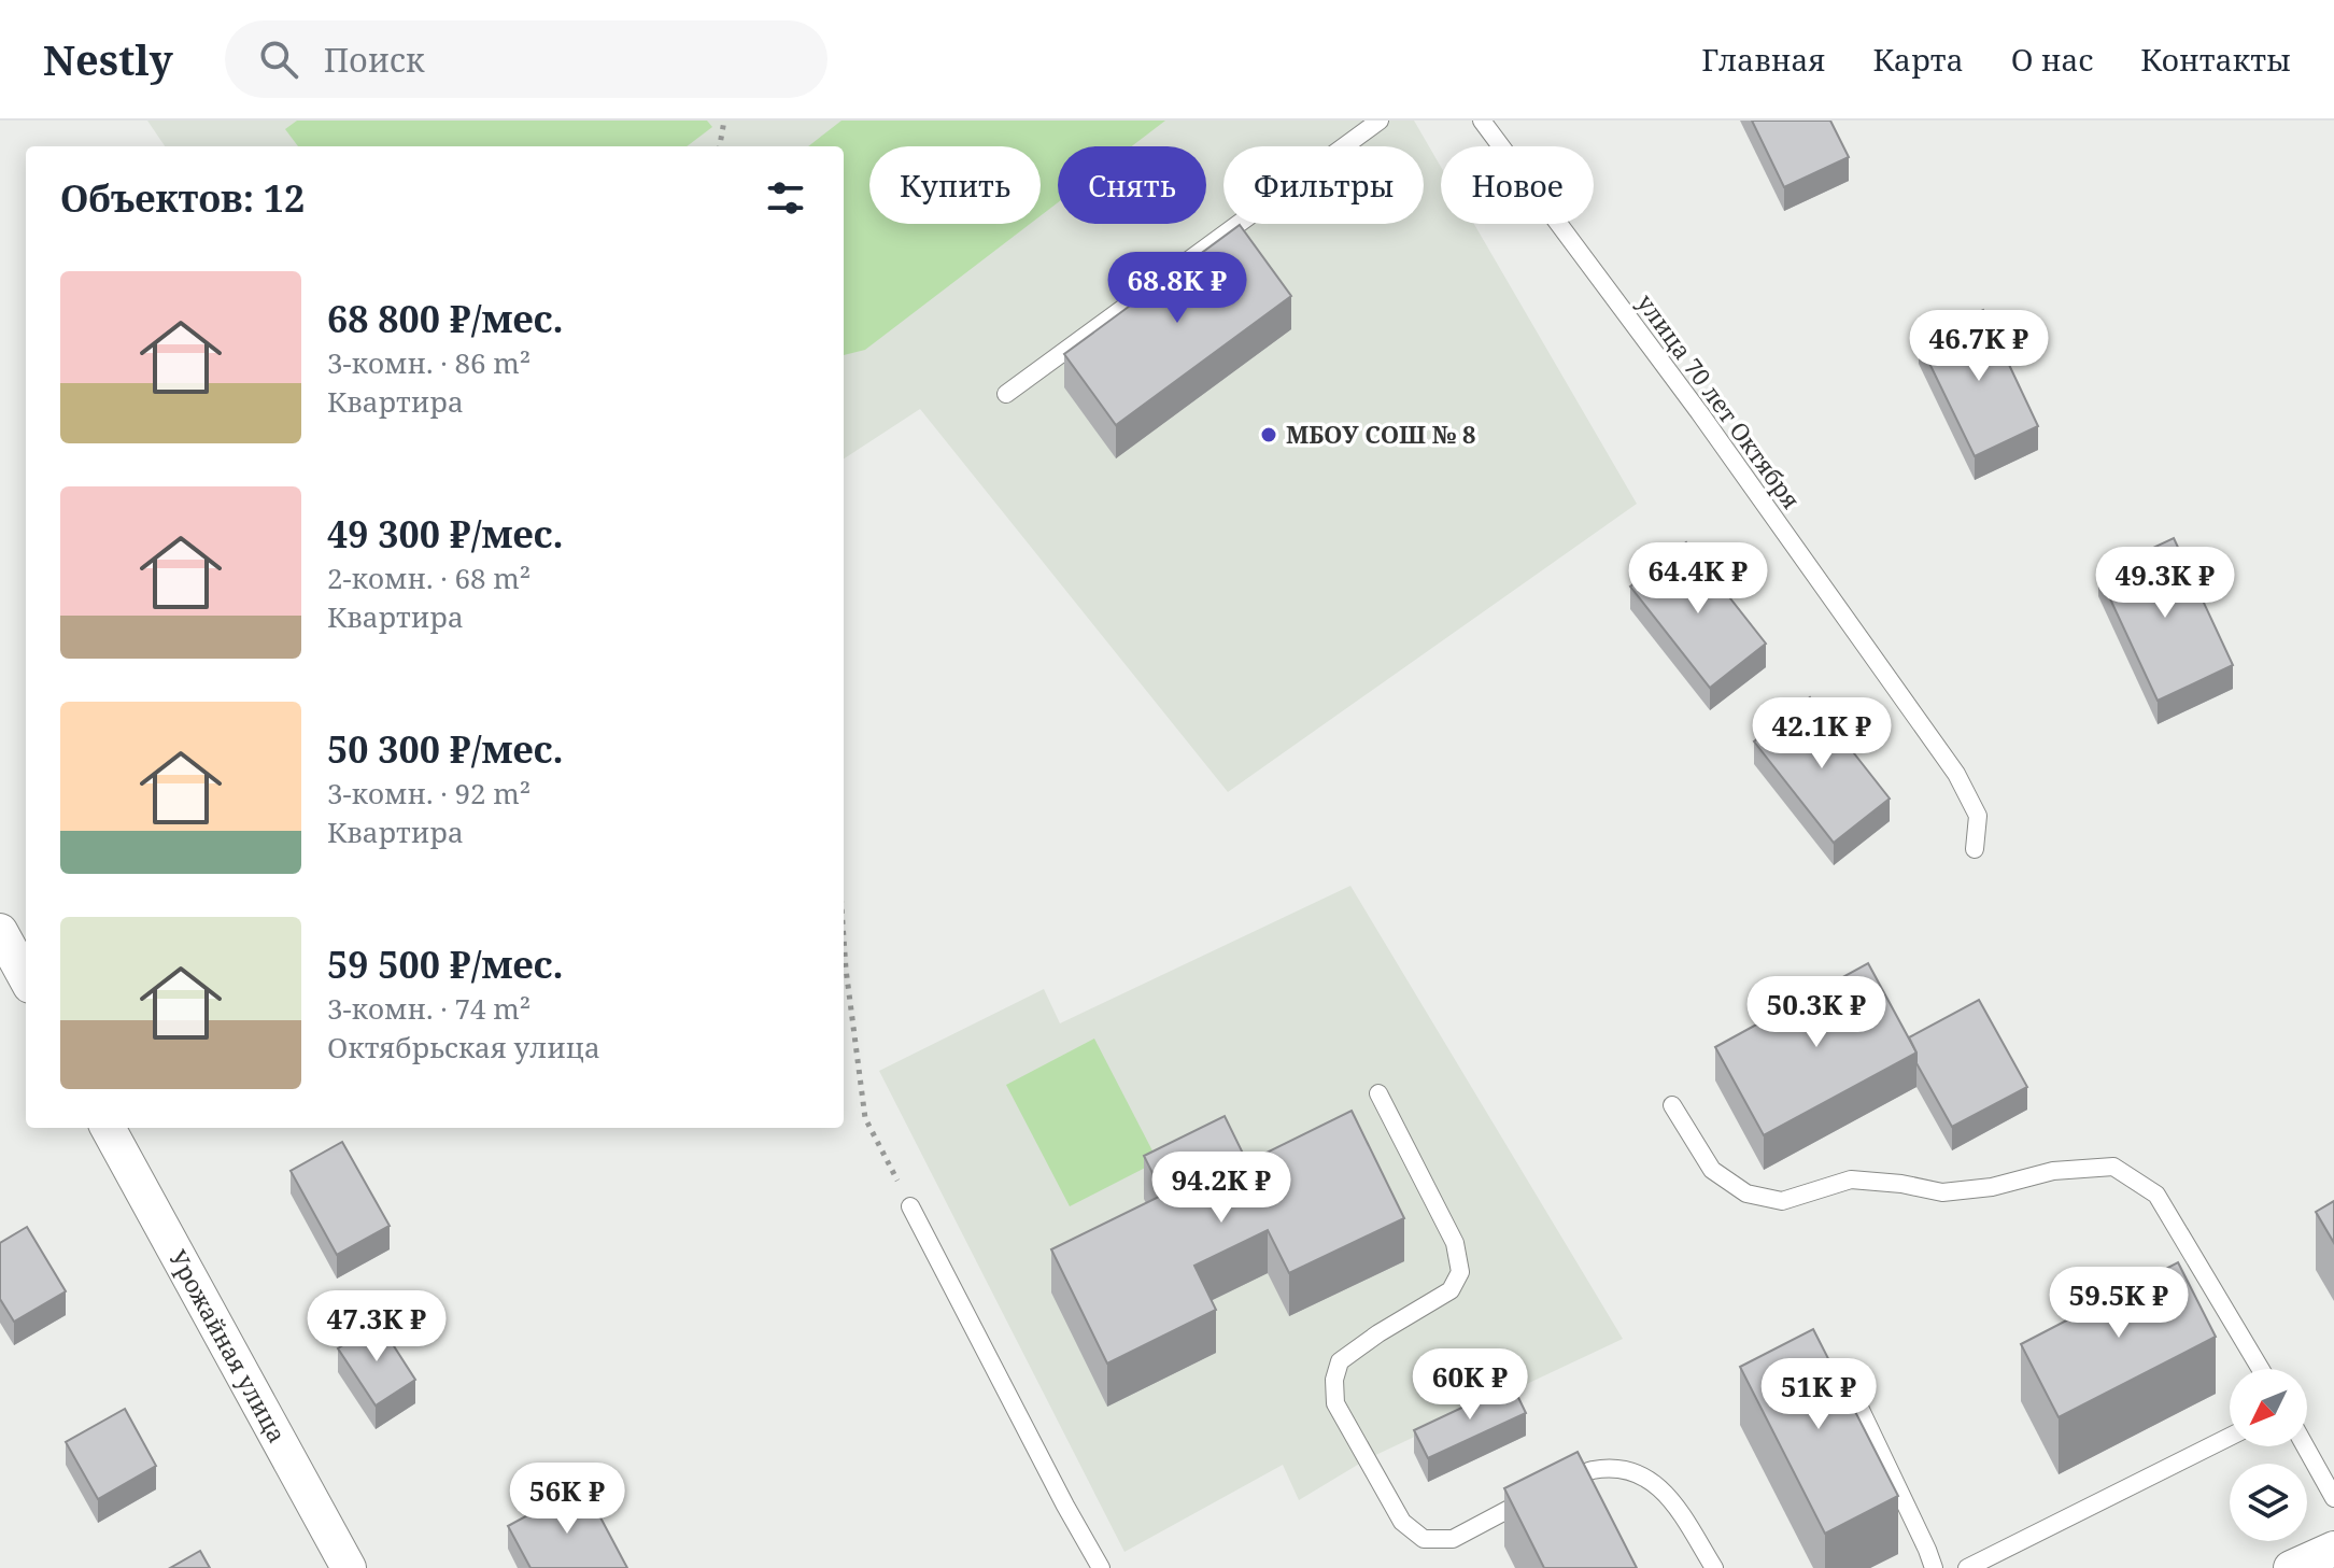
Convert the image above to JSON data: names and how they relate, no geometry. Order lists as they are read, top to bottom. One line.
{"streets":{"street":["Урожайная улица"],"lane":["улица 70 лет Октября"]},"places":["МБОУ СОШ № 8"],"north":"bottom left","page":{"header":"Nestly","search":"Поиск","nav":["Главная","Карта","О нас","Контакты"],"chip":["Купить","Снять","Фильтры","Новое"],"heading":"Объектов: 12","list":[{"name":"68 800 ₽/мес.","note":"3-комн. · 86 m² · Квартира"},{"name":"49 300 ₽/мес.","note":"2-комн. · 68 m² · Квартира"},{"name":"50 300 ₽/мес.","note":"3-комн. · 92 m² · Квартира"},{"name":"59 500 ₽/мес.","note":"3-комн. · 74 m² · Октябрьская улица"}],"price":["68.8K ₽","46.7K ₽","64.4K ₽","49.3K ₽","42.1K ₽","50.3K ₽","94.2K ₽","59.5K ₽","47.3K ₽","60K ₽","51K ₽","56K ₽"]}}
